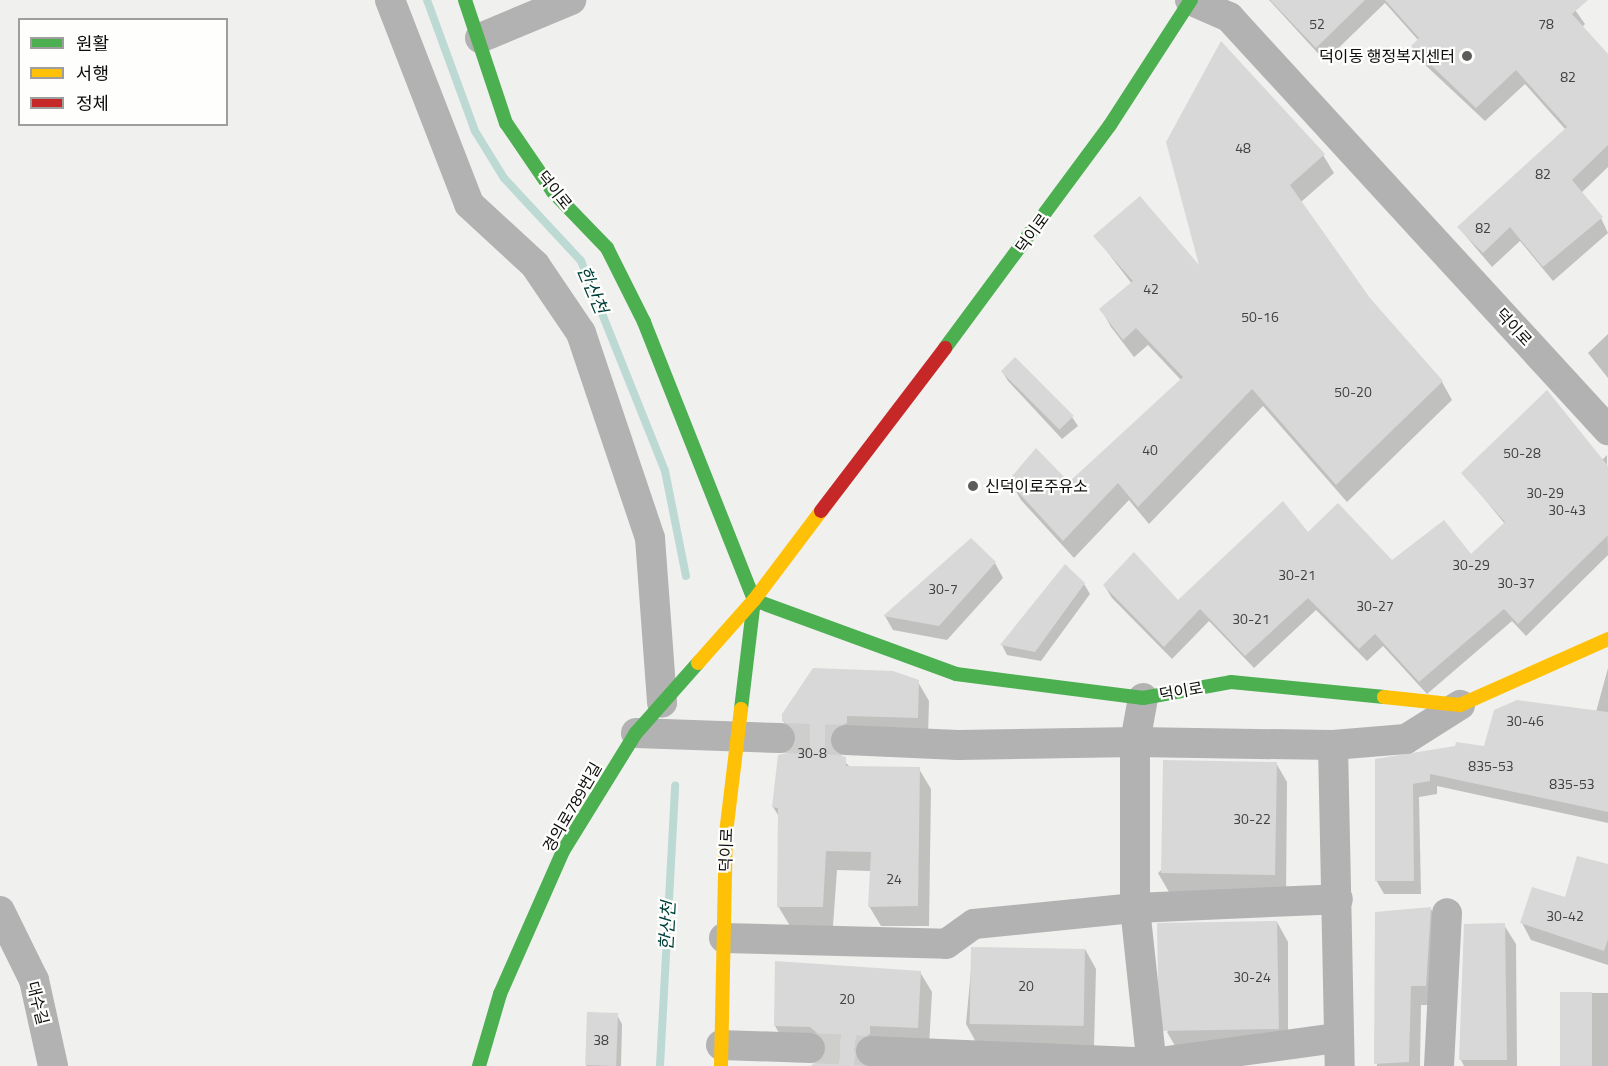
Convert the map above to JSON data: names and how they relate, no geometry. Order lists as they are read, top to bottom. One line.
{"streets":{"street":["덕이로","경의로789번길","대수길"]},"crossings":[["덕이로","경의로789번길"]],"water":["한산천"],"places":["덕이동 행정복지센터","신덕이로주유소"],"house_numbers":["52","78","82","48","82","82","42","50-16","50-20","40","50-28","30-29","30-43","30-29","30-21","30-37","30-7","30-27","30-21","30-46","30-8","835-53","835-53","30-22","24","30-42","30-24","20","20","38"],"legend":["원활","서행","정체"]}
